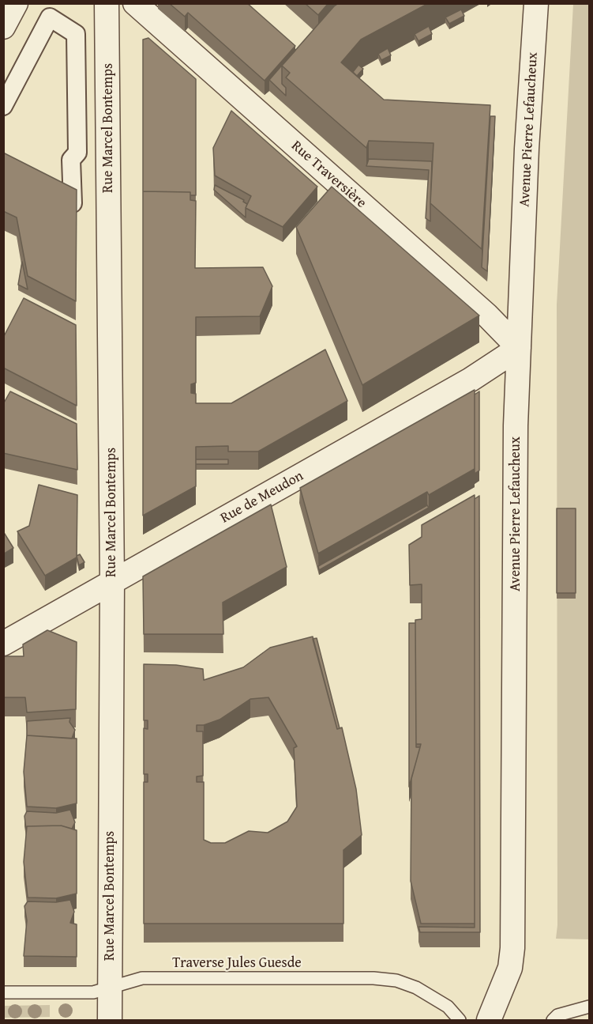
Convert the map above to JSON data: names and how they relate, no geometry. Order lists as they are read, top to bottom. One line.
{"streets":{"street":["Rue Marcel Bontemps","Avenue Pierre Lefaucheux","Rue Traversière","Rue de Meudon"],"lane":["Traverse Jules Guesde"]},"crossings":[["Rue Marcel Bontemps","Rue de Meudon"],["Rue Marcel Bontemps","Traverse Jules Guesde"],["Avenue Pierre Lefaucheux","Rue Traversière"],["Avenue Pierre Lefaucheux","Rue de Meudon"],["Rue Traversière","Rue de Meudon"]]}
